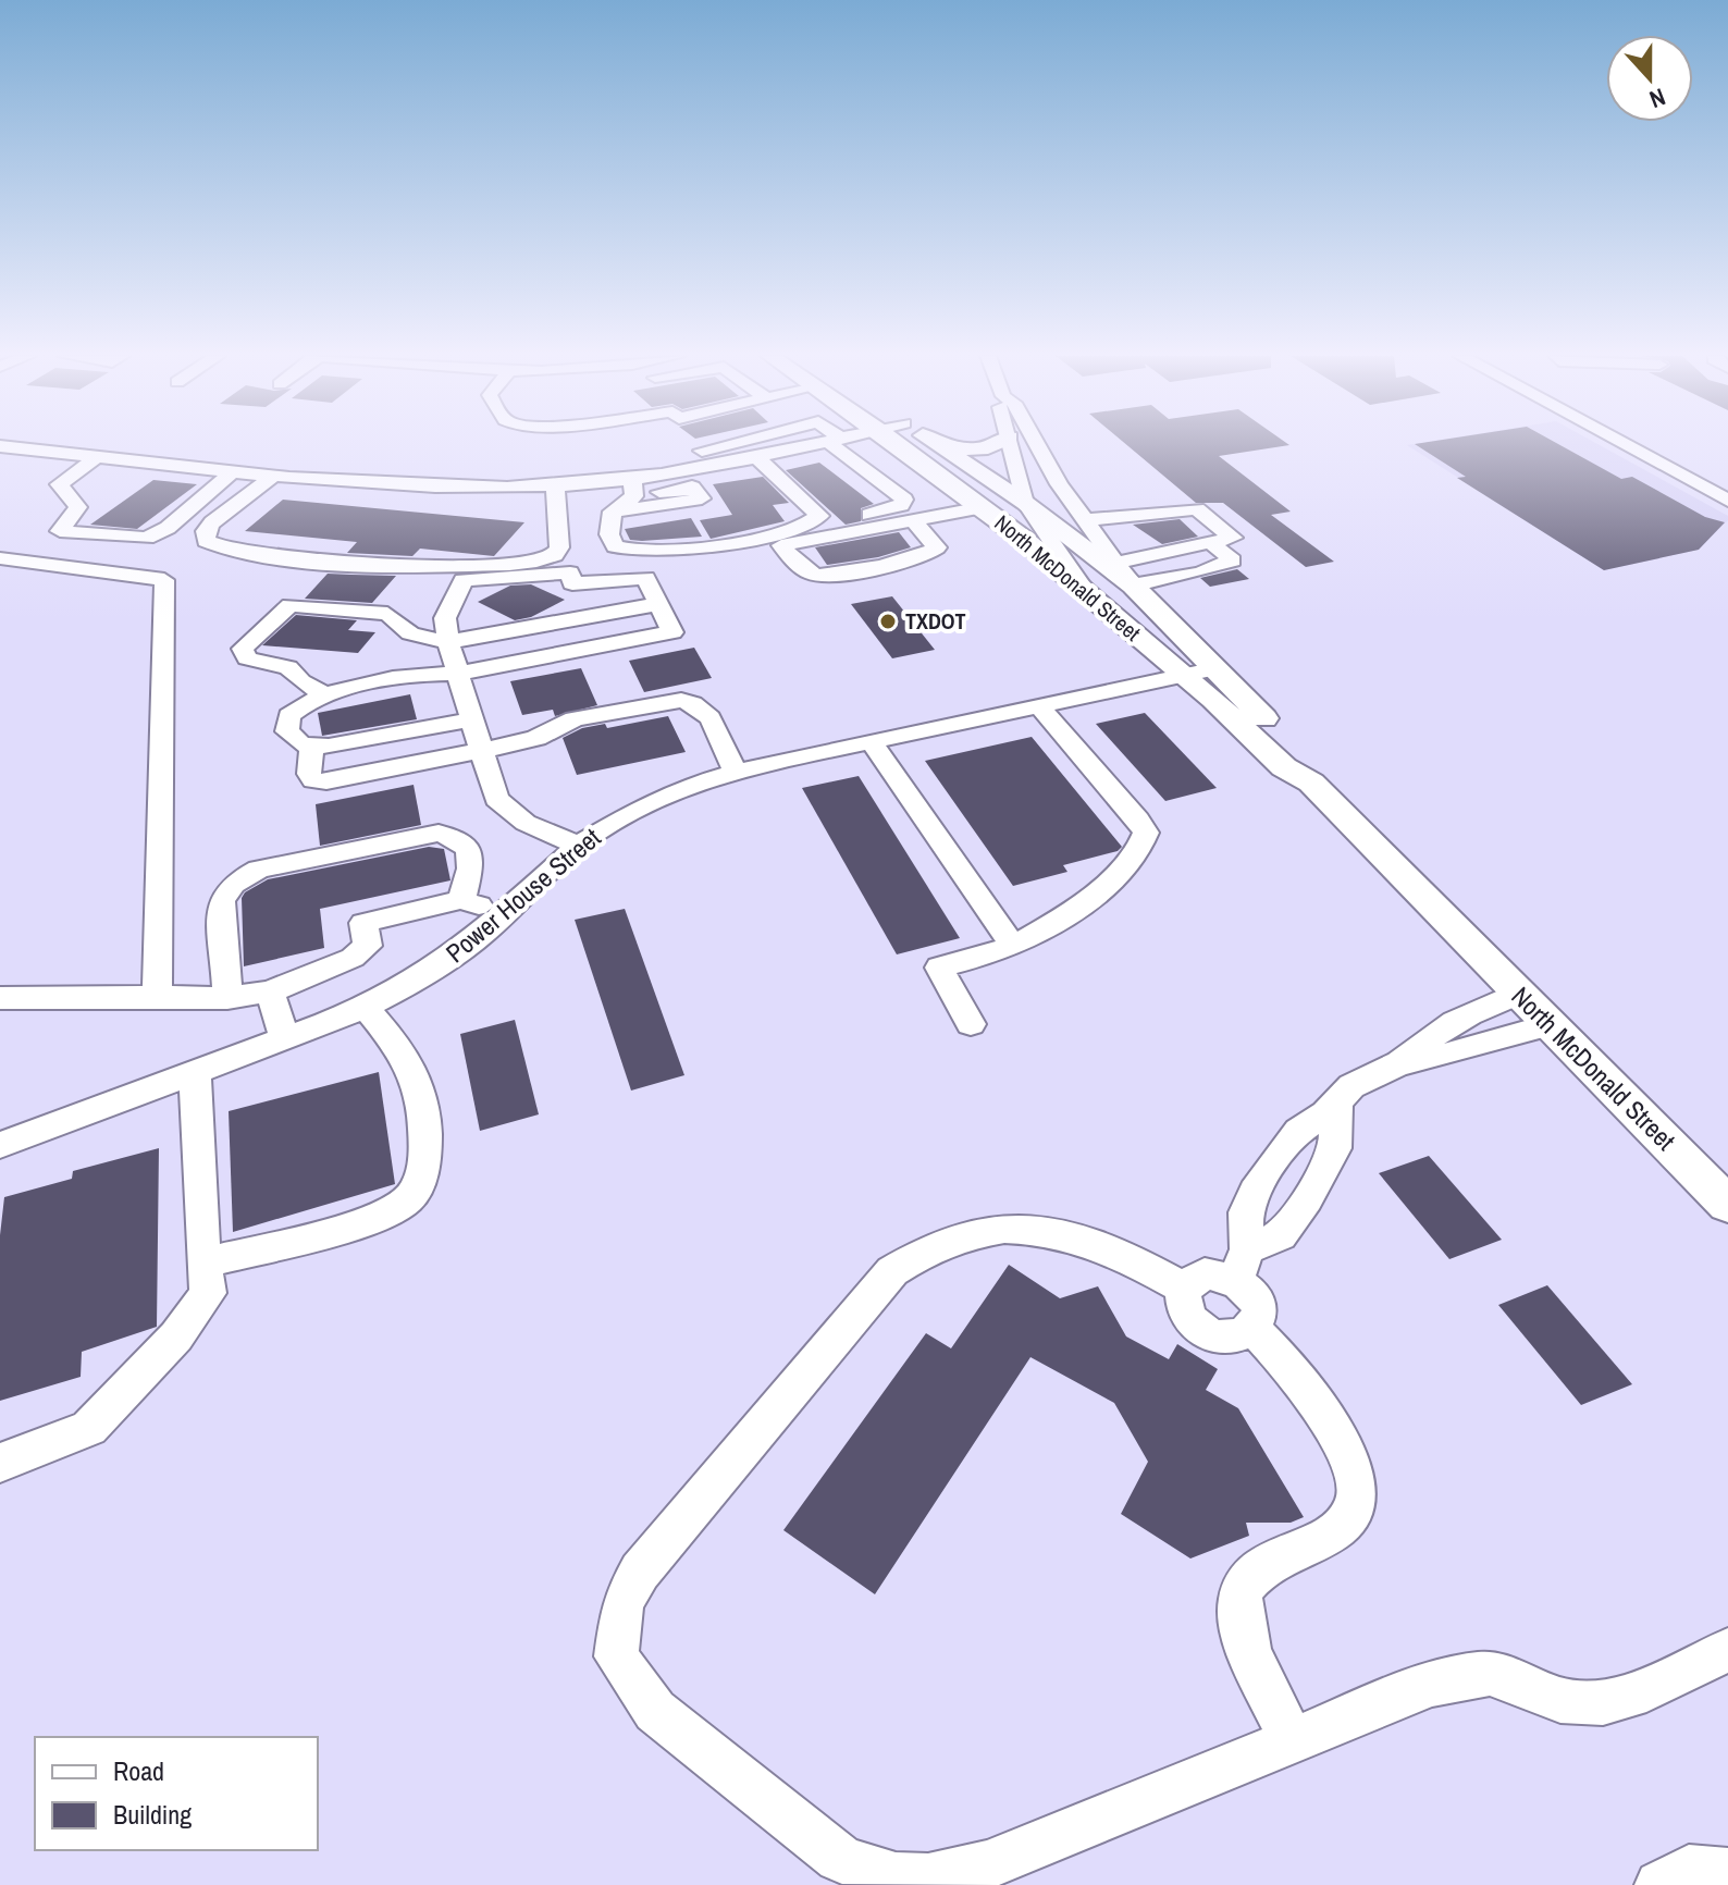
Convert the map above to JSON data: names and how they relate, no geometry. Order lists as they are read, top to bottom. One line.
{"streets":{"main road":["North McDonald Street"],"street":["Power House Street"]},"crossings":[["North McDonald Street","Power House Street"]],"places":["TXDOT"],"legend":["Road","Building"],"north":"bottom"}
